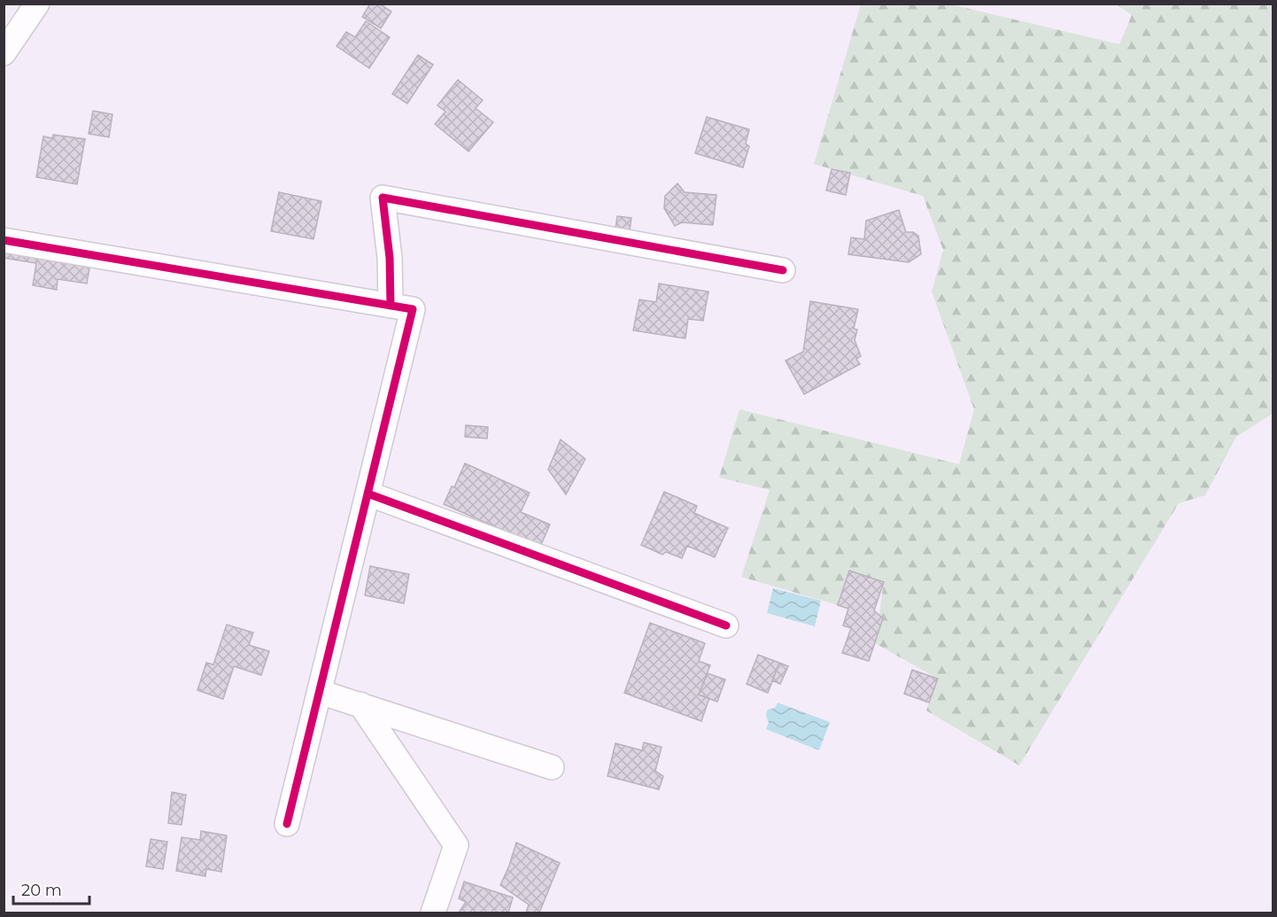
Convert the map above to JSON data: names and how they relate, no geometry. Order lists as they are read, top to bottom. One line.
{"scale_bar":"20 m"}
